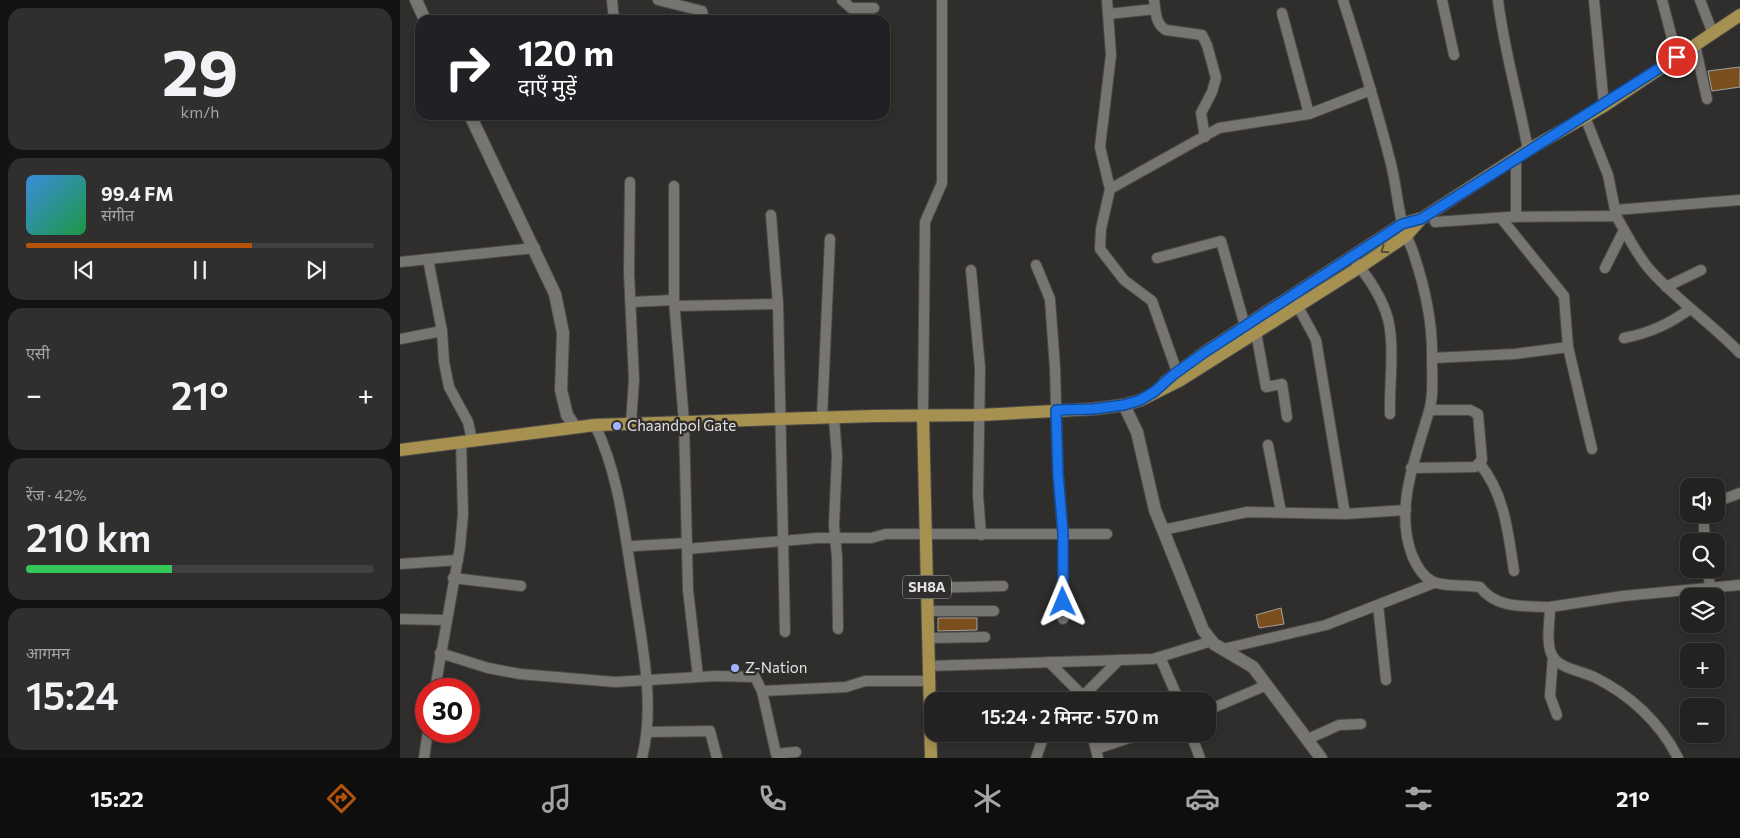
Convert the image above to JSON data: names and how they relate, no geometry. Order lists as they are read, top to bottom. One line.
{"streets":{"main road":["SH8A"]},"places":["Chaandpol Gate","Z-Nation"],"page":{"tile":[["29","km/h"],"एसी",["रेंज · 42%","210 km"],["आगमन","15:24"]],"turn":["120 m","दाएँ मुड़ें"],"song":["99.4 FM","संगीत"],"heat":["−","21°","+"],"map_buttons":["+","−"],"limit":"30","trip":"15:24 · 2 मिनट · 570 m","tabs":["15:22","21°"]}}
